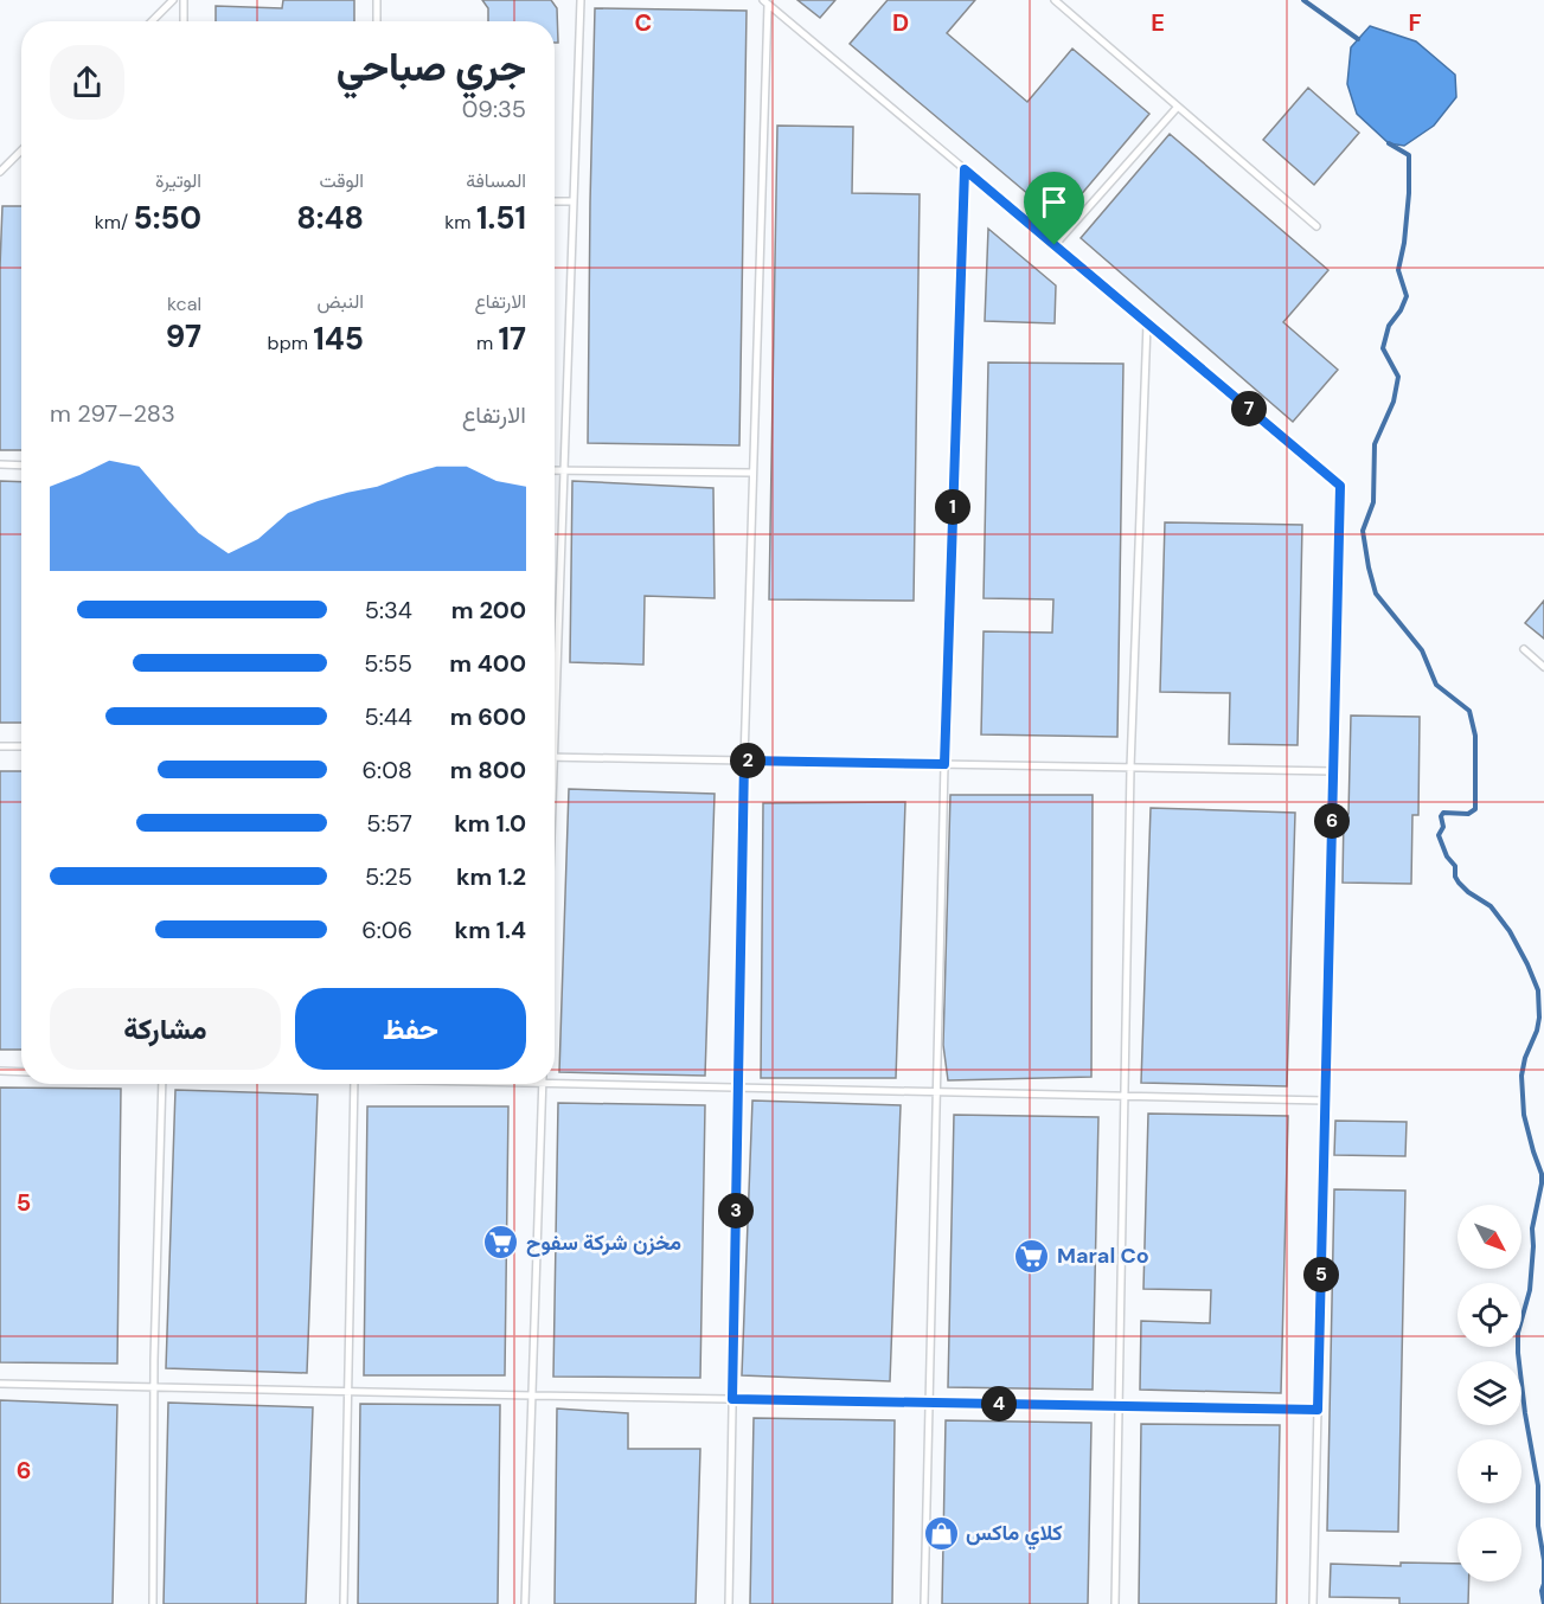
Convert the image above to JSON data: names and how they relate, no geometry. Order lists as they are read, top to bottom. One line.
{"places":{"supermarket":["مخزن شركة سفوح","Maral Co"],"shop":["كلاي ماكس"]},"north":"bottom right","page":{"heading":["جري صباحي","09:35"],"stats":[["المسافة","1.51 km"],["الوقت","8:48"],["الوتيرة","5:50 /km"],["الارتفاع","17 m"],["النبض","145 bpm"],["kcal","97"]],"chart":["الارتفاع","283–297 m"],"pins":["7","1","2","6","3","5","4"],"list":[{"name":"200 m","note":"5:34"},{"name":"400 m","note":"5:55"},{"name":"600 m","note":"5:44"},{"name":"800 m","note":"6:08"},{"name":"1.0 km","note":"5:57"},{"name":"1.2 km","note":"5:25"},{"name":"1.4 km","note":"6:06"}],"buttons":["حفظ","مشاركة"],"map_buttons":["+","−"]},"grid":{"columns":["C","D","E","F"],"rows":["5","6"]}}
